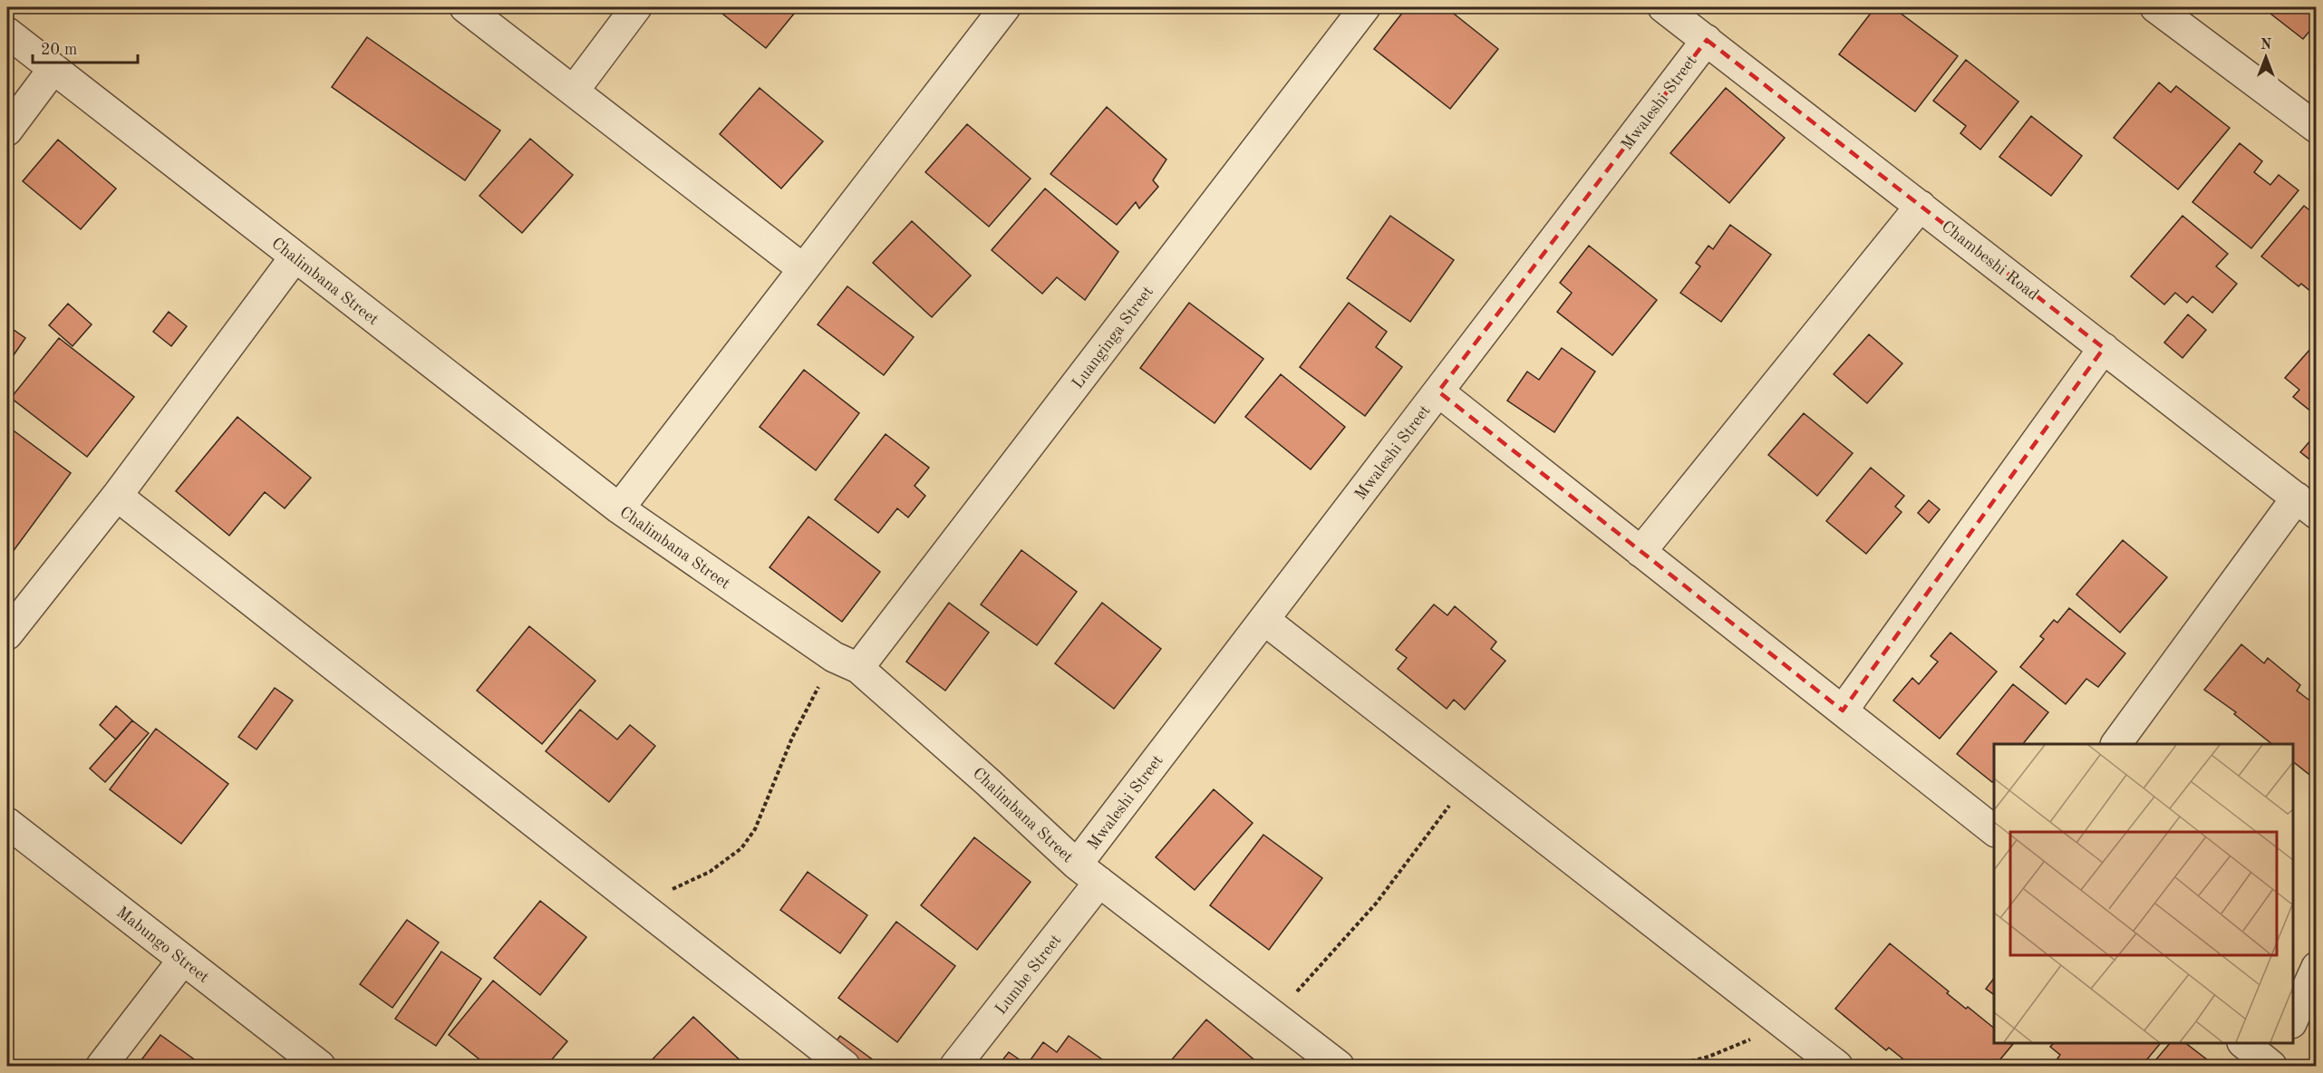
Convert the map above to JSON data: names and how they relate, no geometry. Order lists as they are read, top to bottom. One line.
{"streets":{"street":["Mwaleshi Street","Chambeshi Road","Chalimbana Street","Luanginga Street","Mabungo Street","Lumbe Street"]},"crossings":[["Mwaleshi Street","Chambeshi Road"],["Mwaleshi Street","Chalimbana Street"],["Mwaleshi Street","Lumbe Street"],["Chalimbana Street","Luanginga Street"],["Chalimbana Street","Lumbe Street"]],"scale_bar":"20 m","north":"top"}
